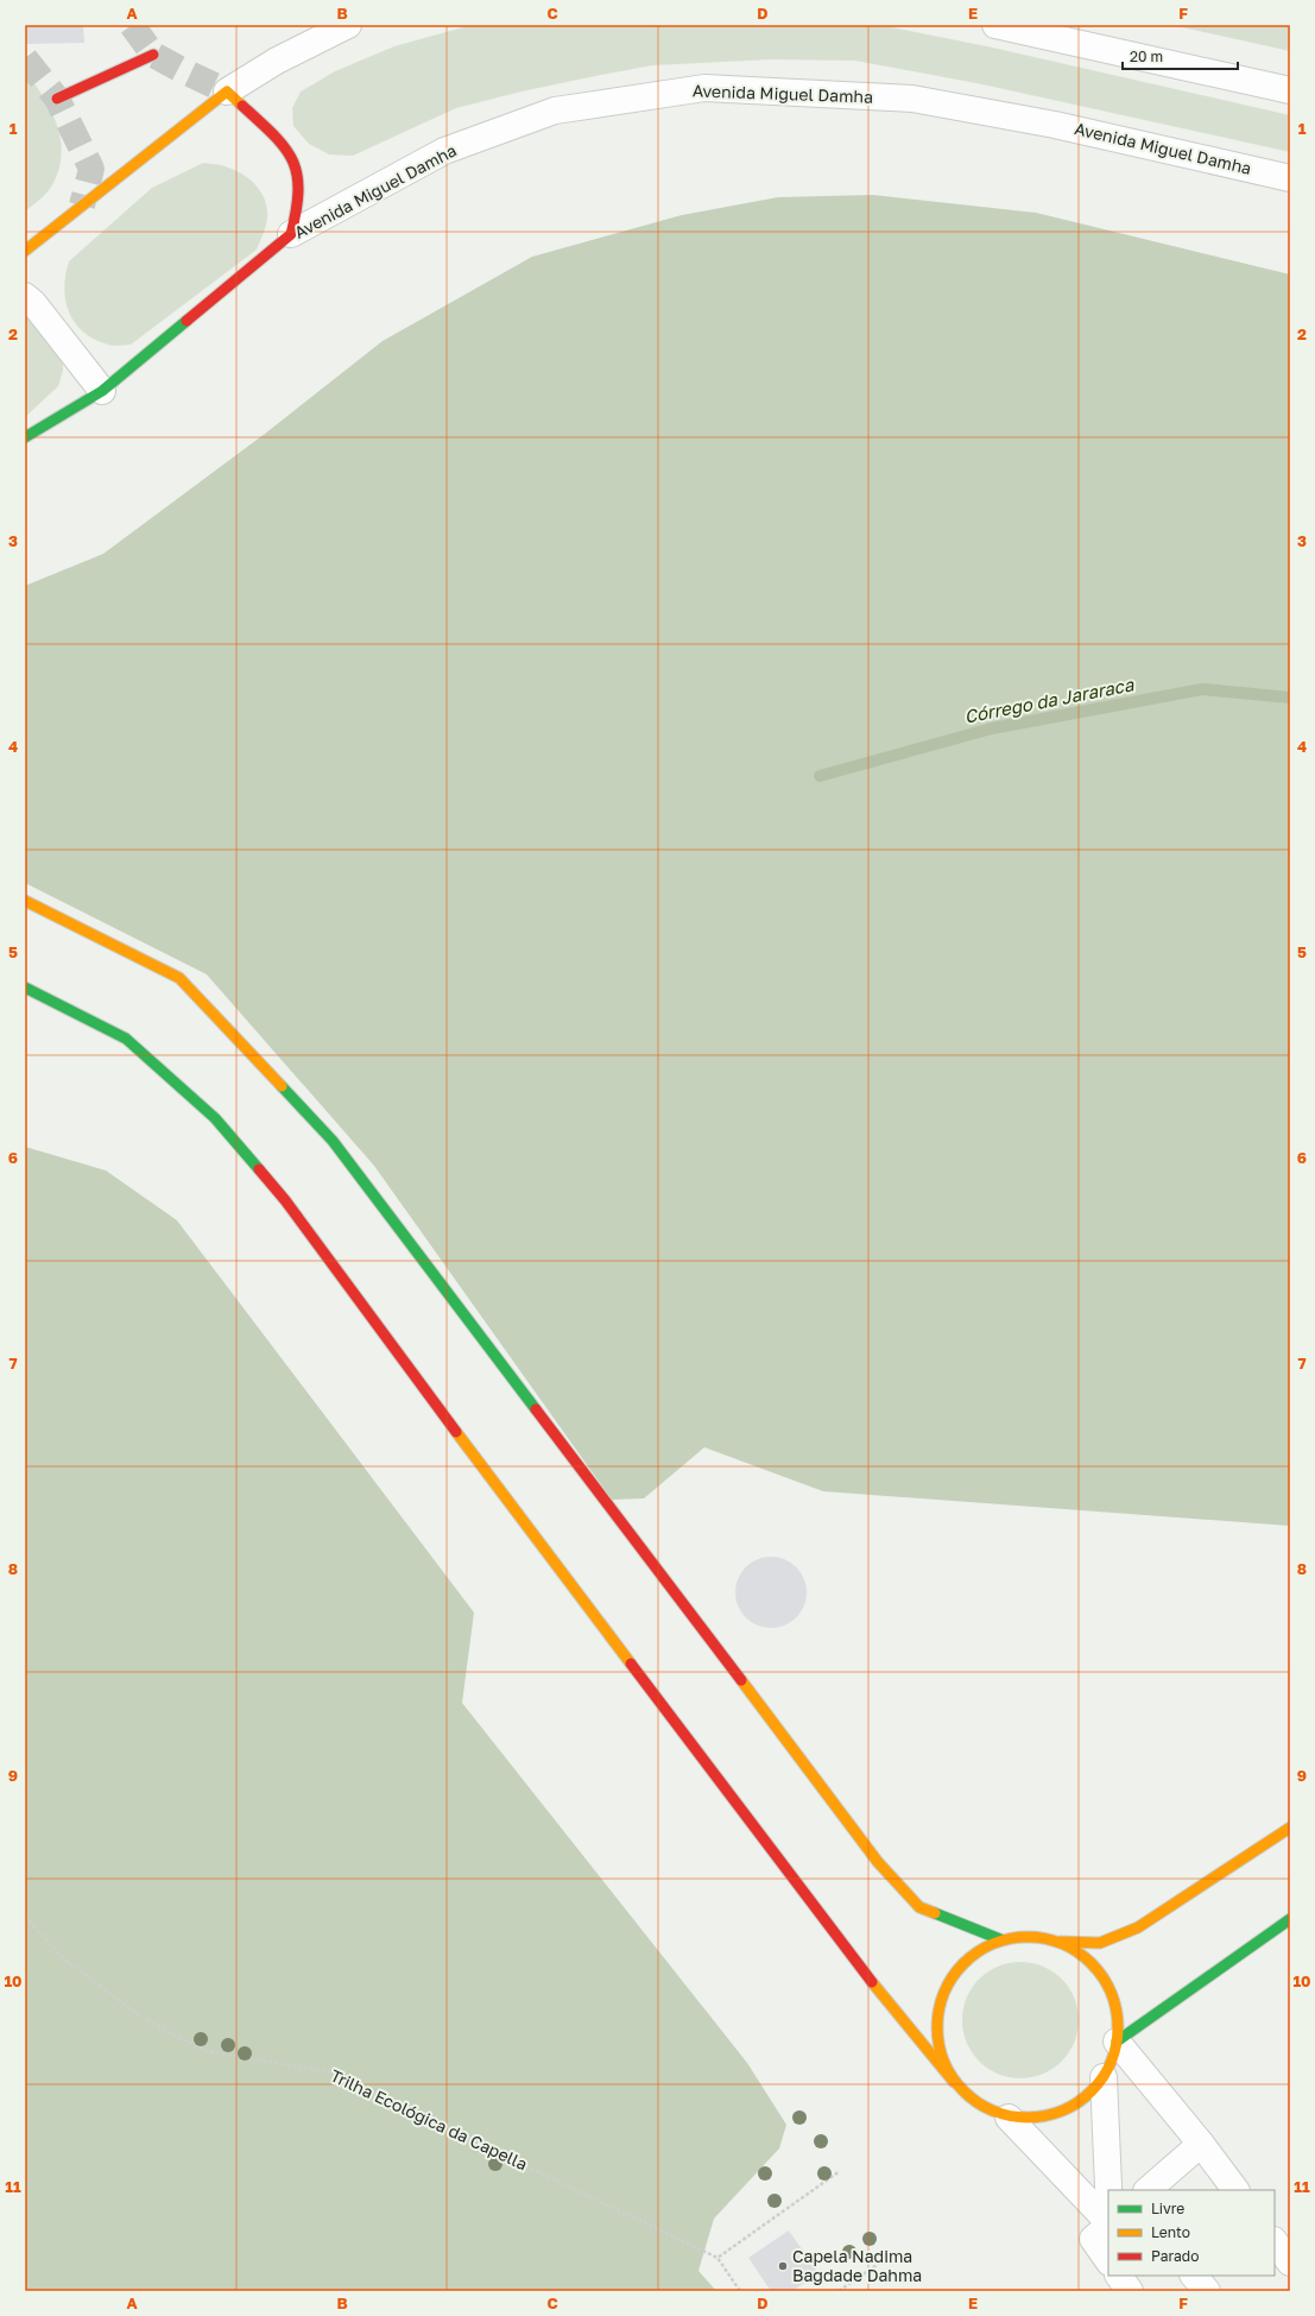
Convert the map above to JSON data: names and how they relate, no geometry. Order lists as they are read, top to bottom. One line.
{"streets":{"street":["Avenida Miguel Damha"],"path":["Trilha Ecológica da Capella"]},"water":["Córrego da Jararaca"],"places":["Capela Nadima Bagdade Dahma"],"legend":["Livre","Lento","Parado"],"scale_bar":"20 m","grid":{"columns":["A","B","C","D","E","F"],"rows":["1","2","3","4","5","6","7","8","9","10","11"]}}
